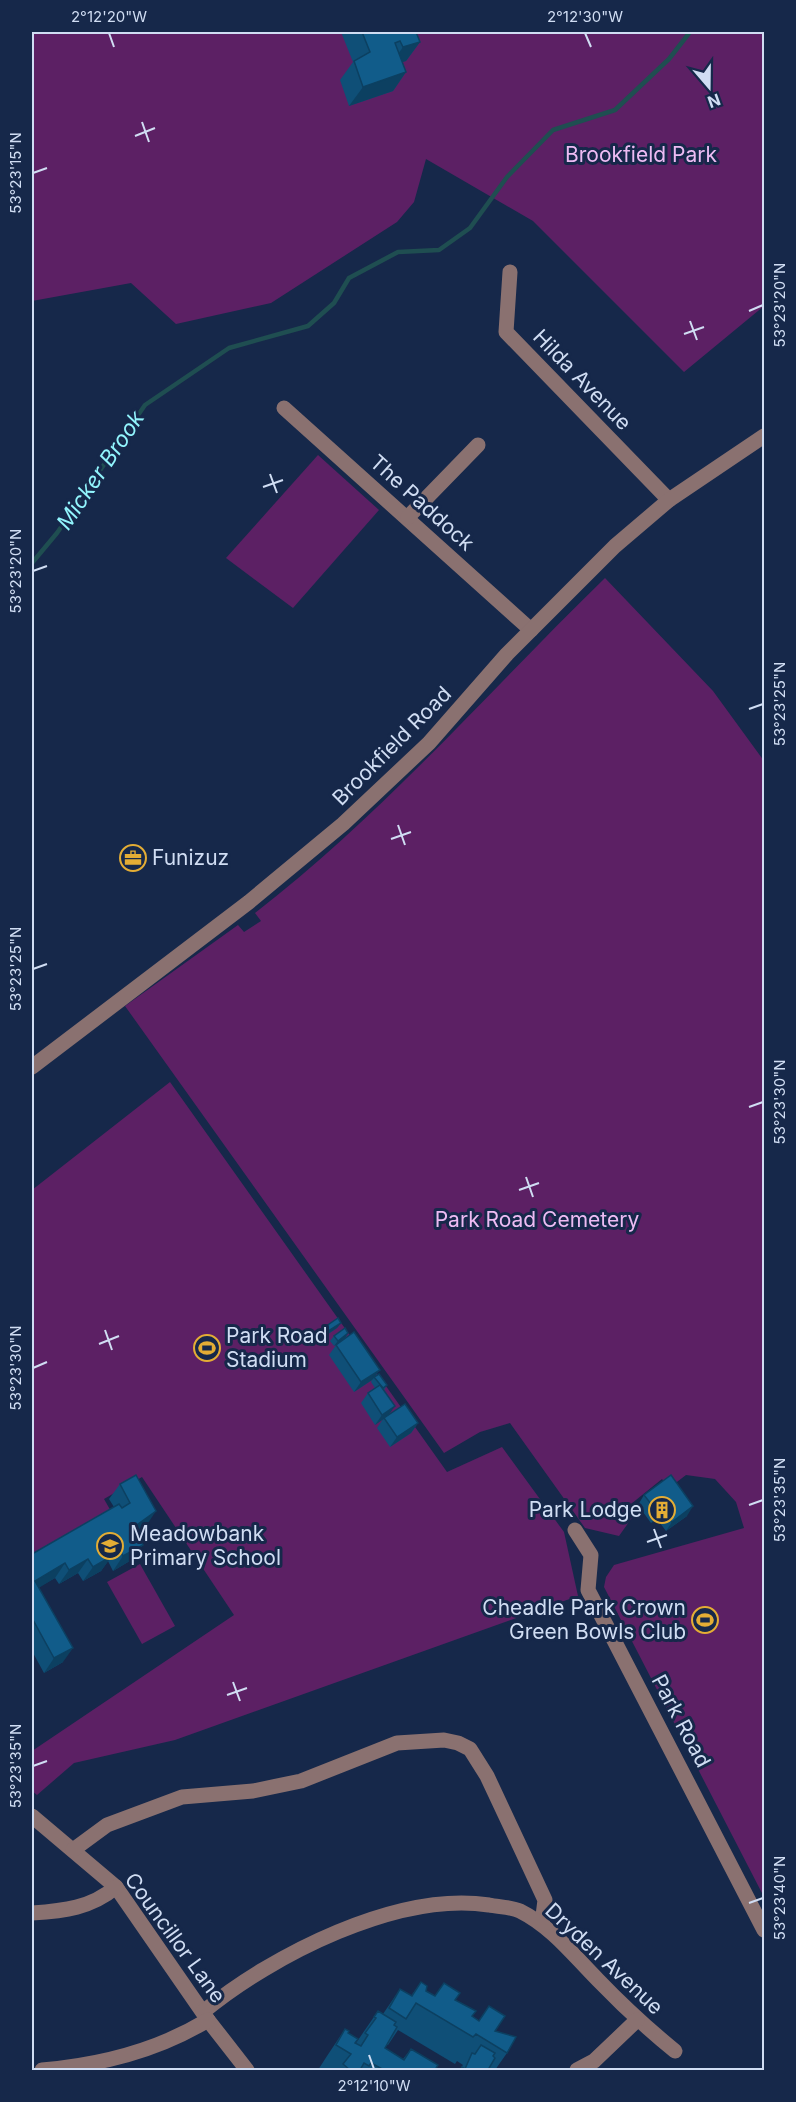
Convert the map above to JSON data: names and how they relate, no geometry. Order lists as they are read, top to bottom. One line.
{"streets":{"street":["Hilda Avenue","The Paddock","Brookfield Road","Park Road","Councillor Lane","Dryden Avenue"]},"crossings":[["Hilda Avenue","Brookfield Road"],["The Paddock","Brookfield Road"],["Councillor Lane","Dryden Avenue"]],"water":["Micker Brook"],"parks":["Brookfield Park","Park Road Cemetery"],"places":{"office":["Funizuz"],"sports":["Park Road Stadium","Cheadle Park Crown Green Bowls Club"],"building":["Park Lodge"],"school or university":["Meadowbank Primary School"]},"north":"bottom","coordinates":["2°12'20\"W","2°12'30\"W","53°23'15\"N","53°23'20\"N","53°23'25\"N","53°23'30\"N","53°23'35\"N","53°23'40\"N","2°12'10\"W"]}
